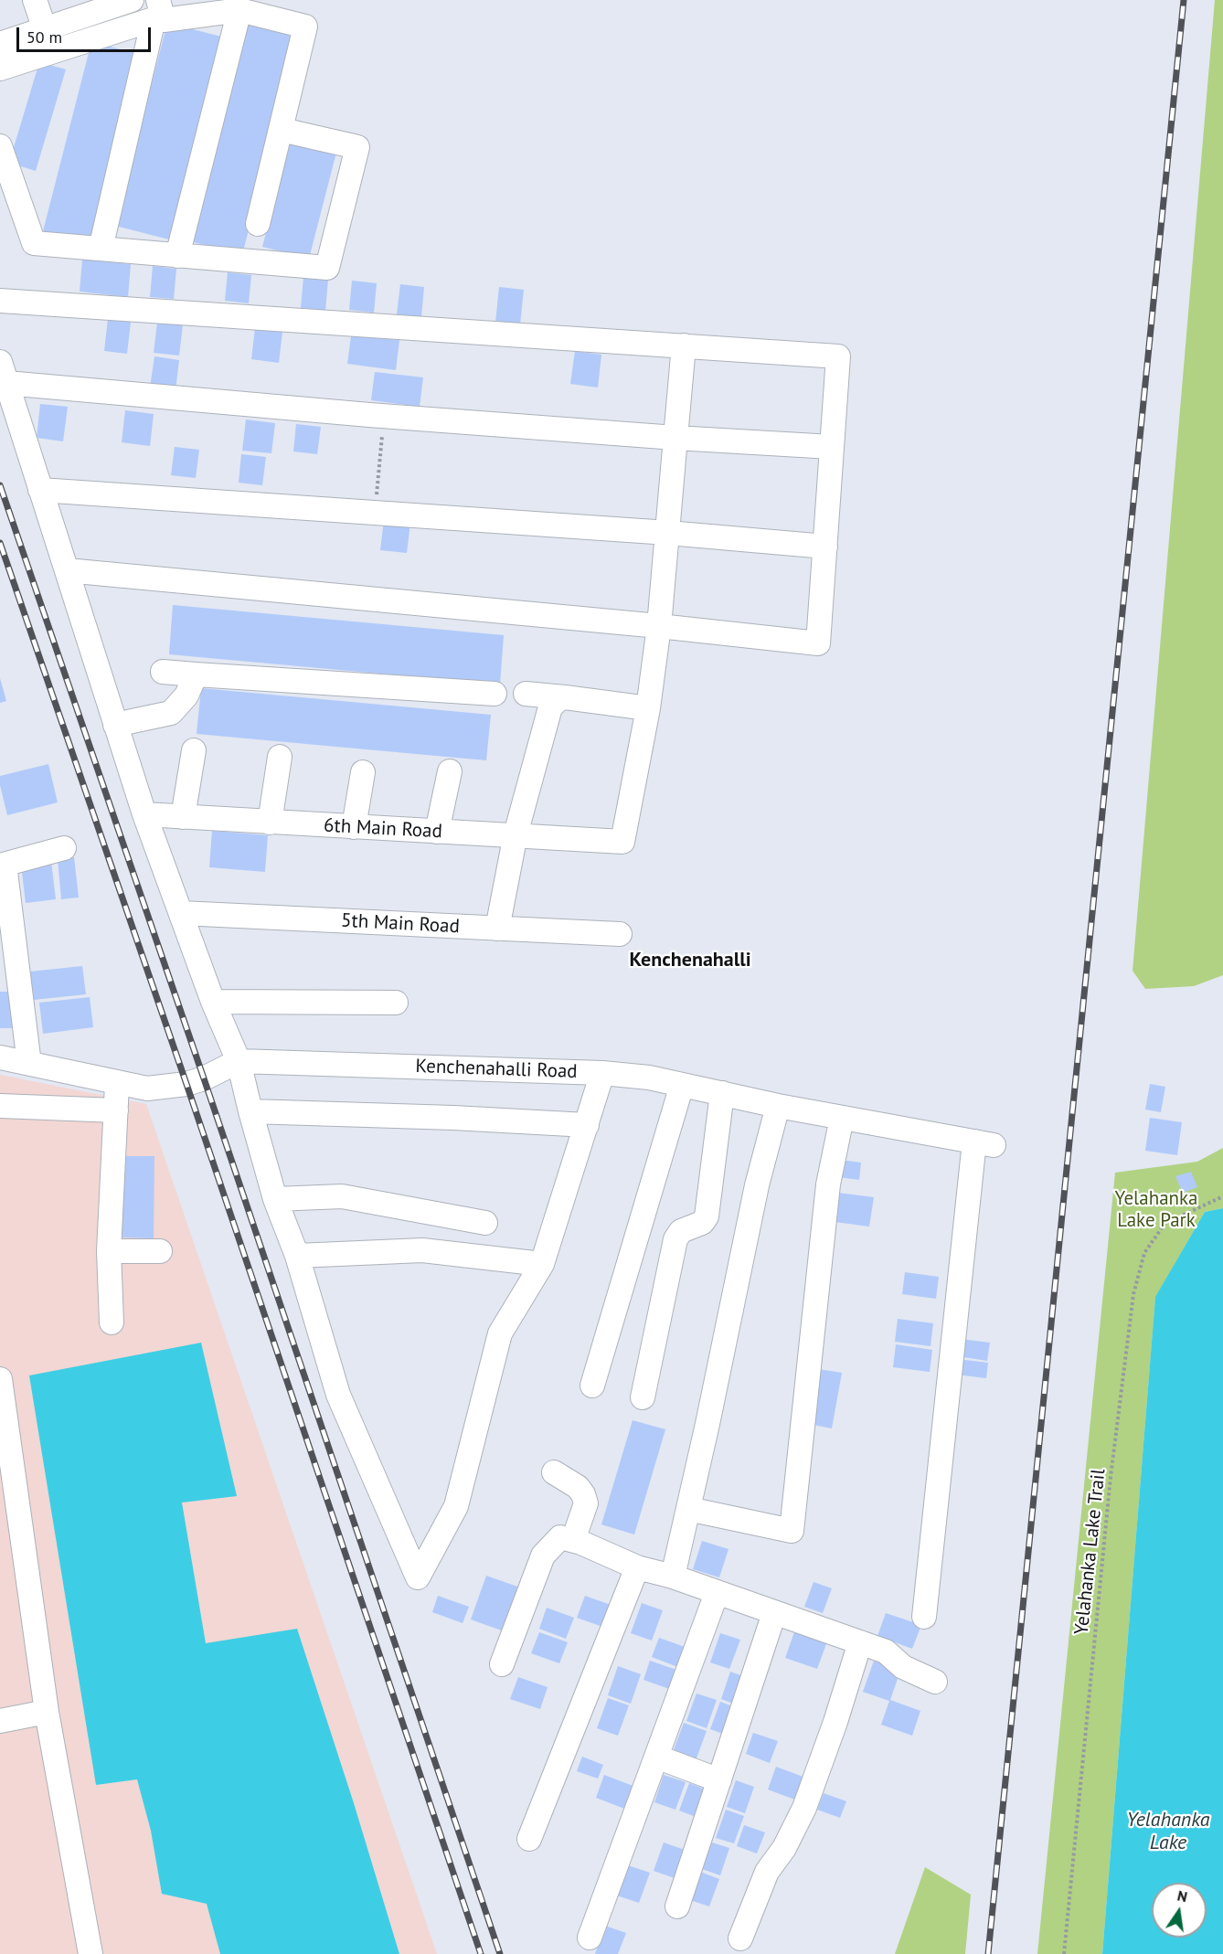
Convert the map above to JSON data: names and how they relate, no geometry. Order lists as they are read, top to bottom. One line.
{"streets":{"street":["6th Main Road","5th Main Road","Kenchenahalli Road"],"path":["Yelahanka Lake Trail"]},"districts":["Kenchenahalli"],"water":["Yelahanka Lake"],"parks":["Yelahanka Lake Park"],"scale_bar":"50 m","north":"top"}
